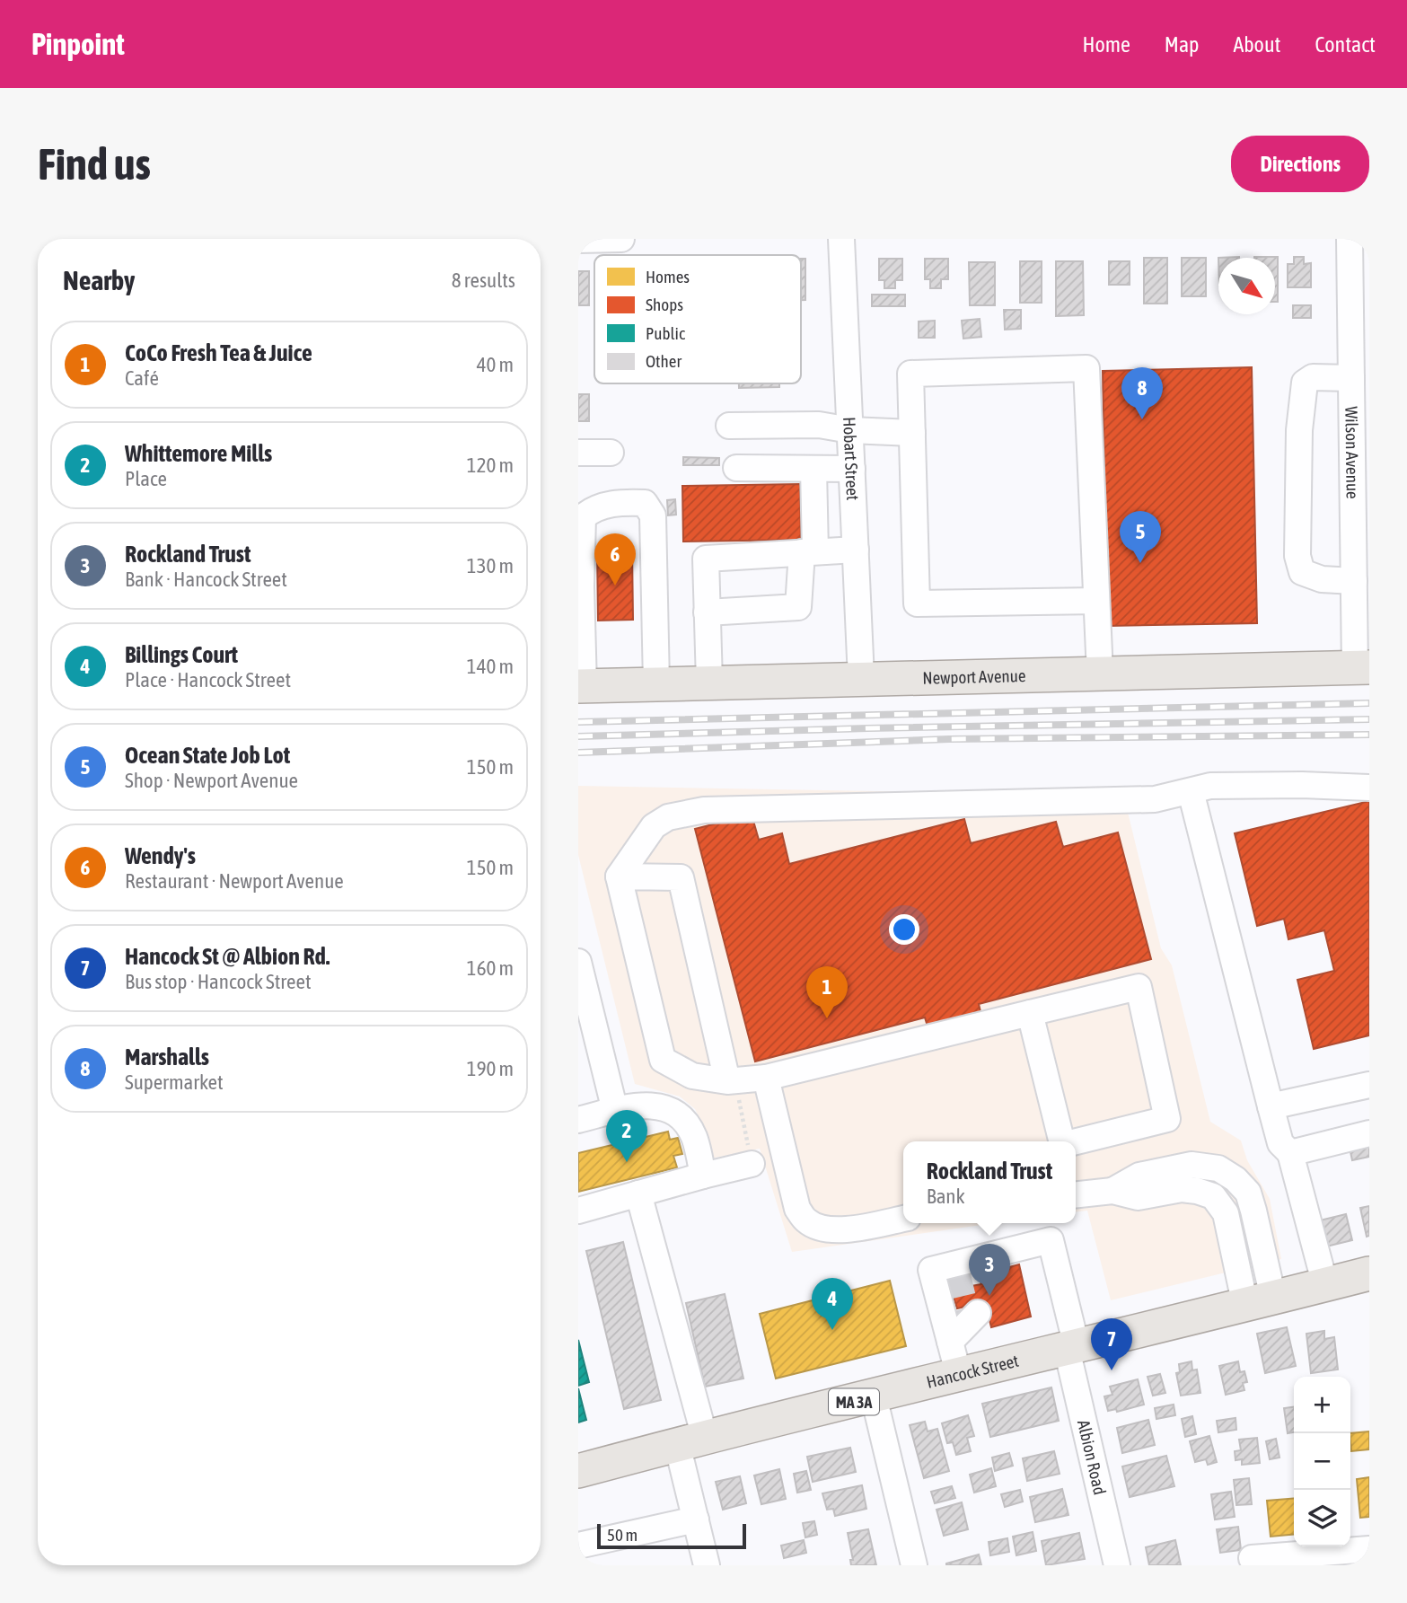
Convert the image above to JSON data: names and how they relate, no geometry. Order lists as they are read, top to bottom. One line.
{"streets":{"main road":["Newport Avenue","Hancock Street","MA 3A"],"street":["Wilson Avenue","Hobart Street","Albion Road"]},"crossings":[["Wilson Avenue","Newport Avenue"],["Hobart Street","Newport Avenue"],["Hancock Street","Albion Road"]],"legend":["Homes","Shops","Public","Other"],"scale_bar":"50 m","north":"bottom right","page":{"header":"Pinpoint","nav":["Home","Map","About","Contact"],"buttons":"Directions","title":"Find us","heading":["Nearby","8 results"],"list":[{"mark":"1","name":"CoCo Fresh Tea & Juice","note":"Café","value":"40 m"},{"mark":"2","name":"Whittemore Mills","note":"Place","value":"120 m"},{"mark":"3","name":"Rockland Trust","note":"Bank · Hancock Street","value":"130 m"},{"mark":"4","name":"Billings Court","note":"Place · Hancock Street","value":"140 m"},{"mark":"5","name":"Ocean State Job Lot","note":"Shop · Newport Avenue","value":"150 m"},{"mark":"6","name":"Wendy's","note":"Restaurant · Newport Avenue","value":"150 m"},{"mark":"7","name":"Hancock St @ Albion Rd.","note":"Bus stop · Hancock Street","value":"160 m"},{"mark":"8","name":"Marshalls","note":"Supermarket","value":"190 m"}],"pins":["8","5","6","1","2","3","4","7"],"popup":["Rockland Trust","Bank"],"map_buttons":["+","−"],"scale":"50 m"}}
